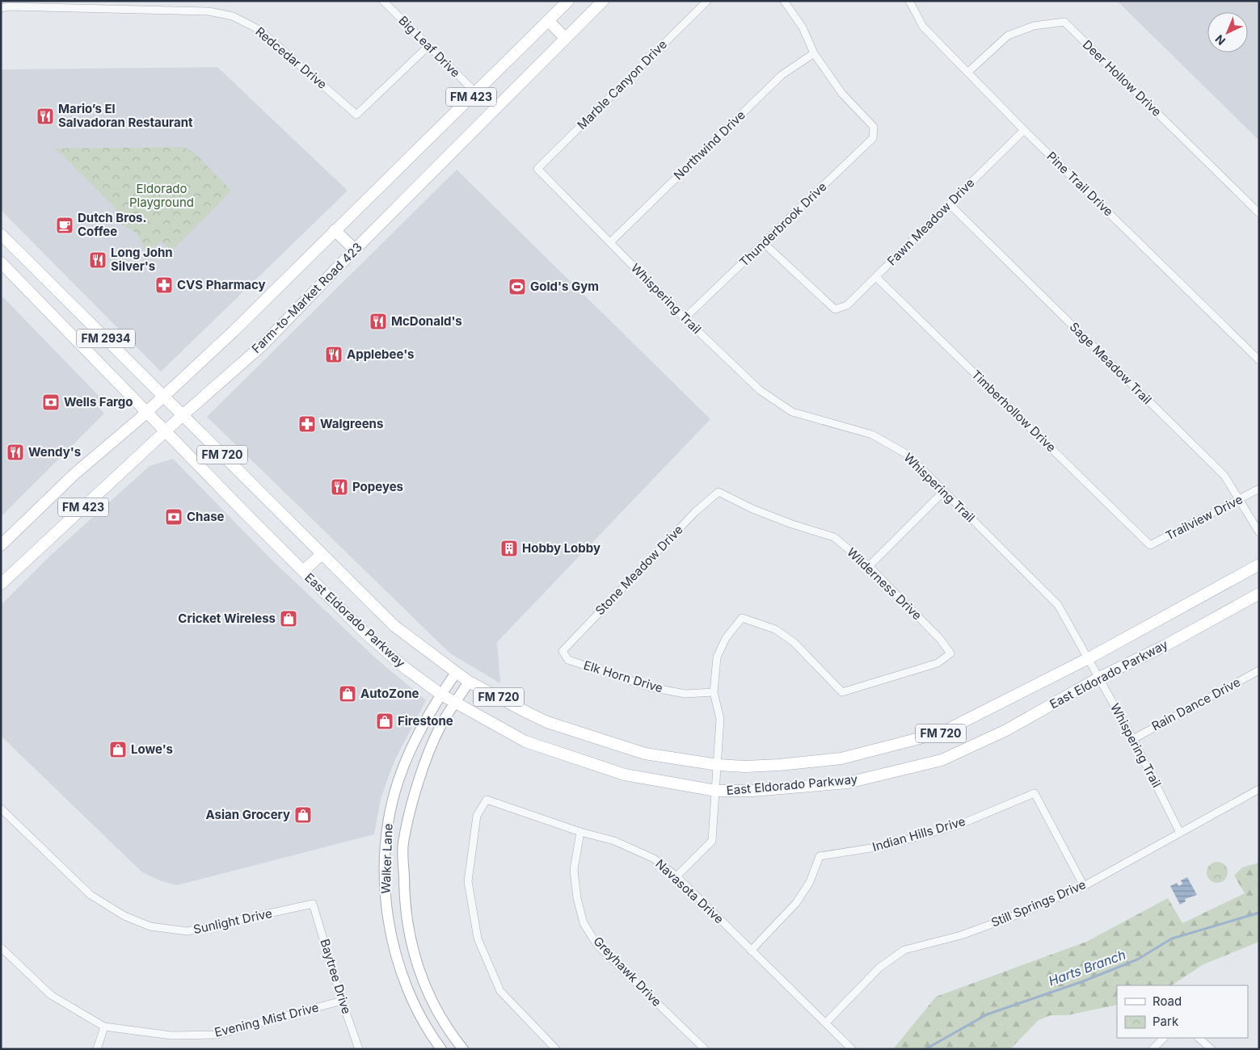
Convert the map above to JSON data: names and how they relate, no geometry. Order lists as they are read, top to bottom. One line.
{"streets":{"main road":["FM 423","Farm-to-Market Road 423","FM 2934","FM 720","East Eldorado Parkway"],"street":["Big Leaf Drive","Redcedar Drive","Deer Hollow Drive","Marble Canyon Drive","Northwind Drive","Pine Trail Drive","Fawn Meadow Drive","Thunderbrook Drive","Whispering Trail","Sage Meadow Trail","Timberhollow Drive","Trailview Drive","Stone Meadow Drive","Wilderness Drive","Elk Horn Drive","Rain Dance Drive","Indian Hills Drive","Walker Lane","Navasota Drive","Still Springs Drive","Sunlight Drive","Greyhawk Drive","Baytree Drive","Evening Mist Drive"]},"crossings":[["Big Leaf Drive","Redcedar Drive"],["Big Leaf Drive","FM 423"],["Deer Hollow Drive","Pine Trail Drive"],["Marble Canyon Drive","Whispering Trail"],["FM 423","FM 2934"],["Northwind Drive","Thunderbrook Drive"],["Northwind Drive","Whispering Trail"],["Pine Trail Drive","Fawn Meadow Drive"],["Fawn Meadow Drive","Thunderbrook Drive"],["Fawn Meadow Drive","Sage Meadow Trail"],["Fawn Meadow Drive","Timberhollow Drive"],["Thunderbrook Drive","Whispering Trail"],["Farm-to-Market Road 423","FM 2934"],["Farm-to-Market Road 423","East Eldorado Parkway"],["Whispering Trail","East Eldorado Parkway"],["Whispering Trail","Rain Dance Drive"],["Whispering Trail","Still Springs Drive"],["FM 2934","East Eldorado Parkway"],["Sage Meadow Trail","Trailview Drive"],["Timberhollow Drive","Trailview Drive"],["Stone Meadow Drive","Wilderness Drive"],["Stone Meadow Drive","Elk Horn Drive"],["Wilderness Drive","Elk Horn Drive"],["East Eldorado Parkway","Walker Lane"],["Indian Hills Drive","Navasota Drive"],["Indian Hills Drive","Still Springs Drive"],["Navasota Drive","Still Springs Drive"],["Navasota Drive","Greyhawk Drive"],["Sunlight Drive","Baytree Drive"],["Baytree Drive","Evening Mist Drive"]],"water":["Harts Branch"],"parks":["Eldorado Playground"],"places":{"restaurant":["Mario’s El Salvadoran Restaurant","Long John Silver's","McDonald's","Applebee's","Wendy's","Popeyes"],"cafe":["Dutch Bros. Coffee"],"pharmacy":["CVS Pharmacy","Walgreens"],"sports":["Gold's Gym"],"bank":["Wells Fargo","Chase"],"building":["Hobby Lobby"],"shop":["Cricket Wireless","AutoZone","Firestone","Lowe's","Asian Grocery"]},"legend":["Road","Park"],"north":"bottom left"}
